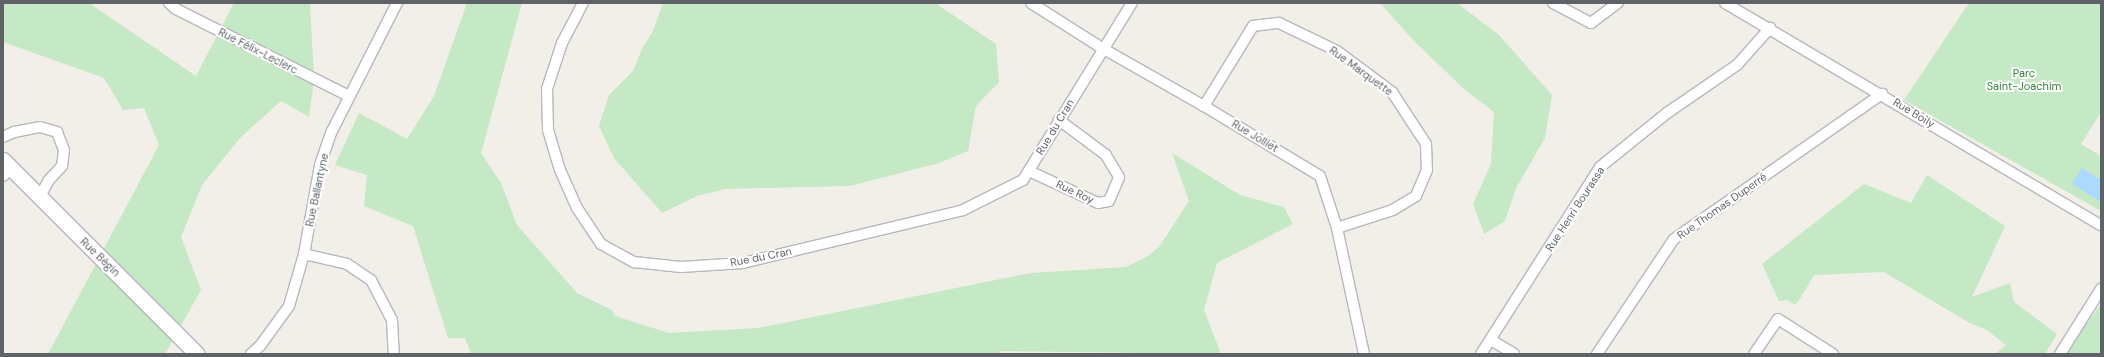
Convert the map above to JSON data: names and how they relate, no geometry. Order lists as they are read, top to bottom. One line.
{"streets":{"street":["Rue Félix-Leclerc","Rue Marquette","Rue Boily","Rue du Cran","Rue Jolliet","Rue Ballantyne","Rue Roy","Rue Thomas Duperré","Rue Henri Bourassa","Rue Bégin"]},"crossings":[["Rue Félix-Leclerc","Rue Ballantyne"],["Rue Marquette","Rue Jolliet"],["Rue Boily","Rue Thomas Duperré"],["Rue Boily","Rue Henri Bourassa"],["Rue du Cran","Rue Jolliet"],["Rue du Cran","Rue Roy"]],"parks":["Parc Saint-Joachim"]}
